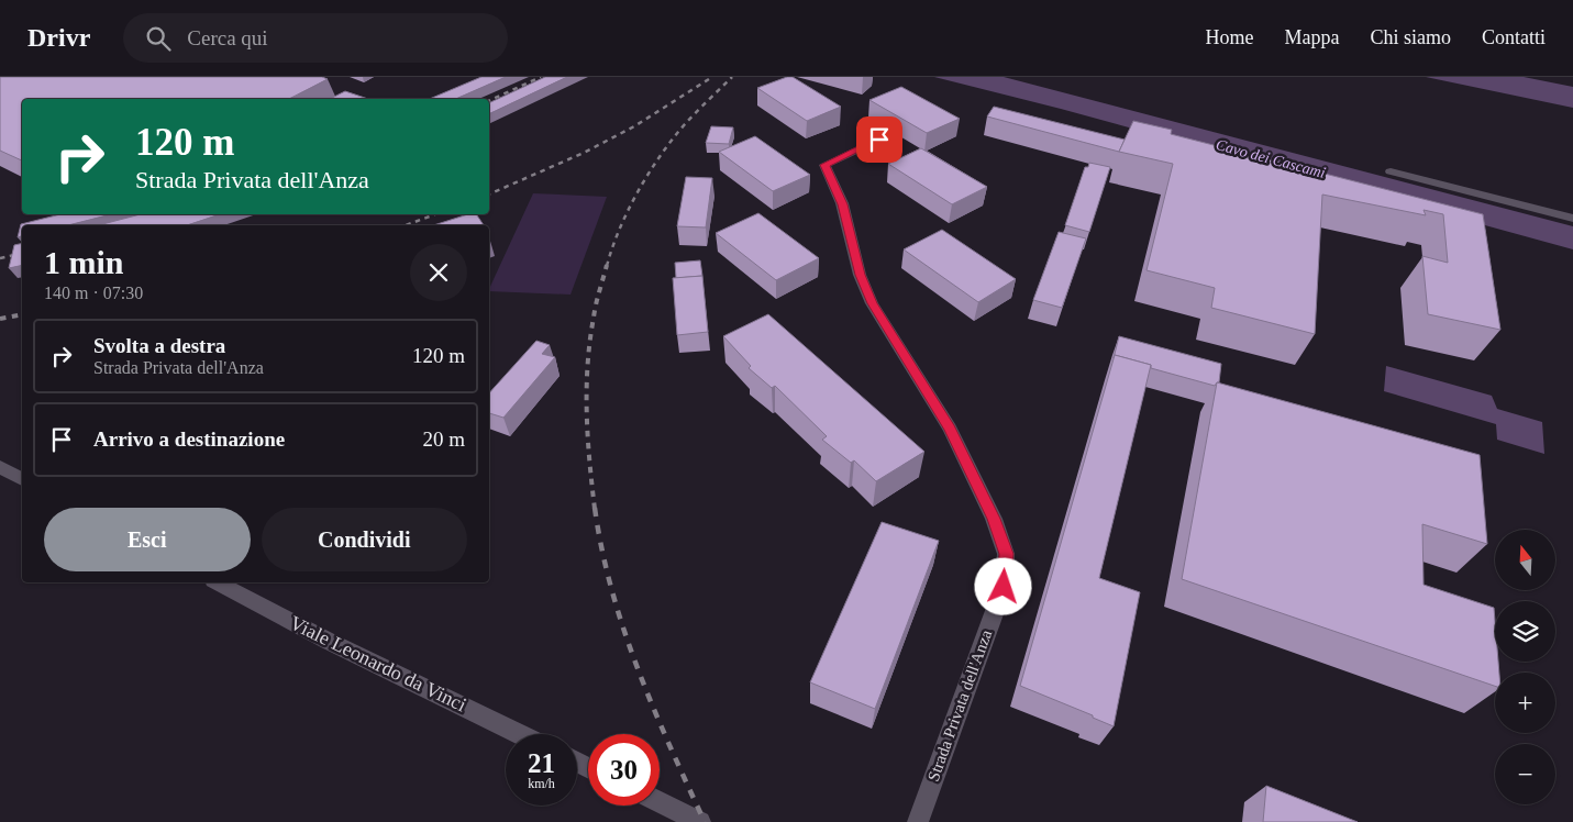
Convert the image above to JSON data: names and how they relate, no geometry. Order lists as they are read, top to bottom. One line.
{"streets":{"street":["Viale Leonardo da Vinci","Strada Privata dell'Anza"]},"water":["Cavo dei Cascami"],"north":"top","page":{"header":"Drivr","search":"Cerca qui","nav":["Home","Mappa","Chi siamo","Contatti"],"turn":["120 m","Strada Privata dell'Anza"],"heading":["1 min","140 m · 07:30"],"list":[{"name":"Svolta a destra","note":"Strada Privata dell'Anza","value":"120 m"},{"name":"Arrivo a destinazione","value":"20 m"}],"buttons":["Esci","Condividi"],"map_buttons":["+","−"],"speed":"21 km/h","limit":"30"}}
